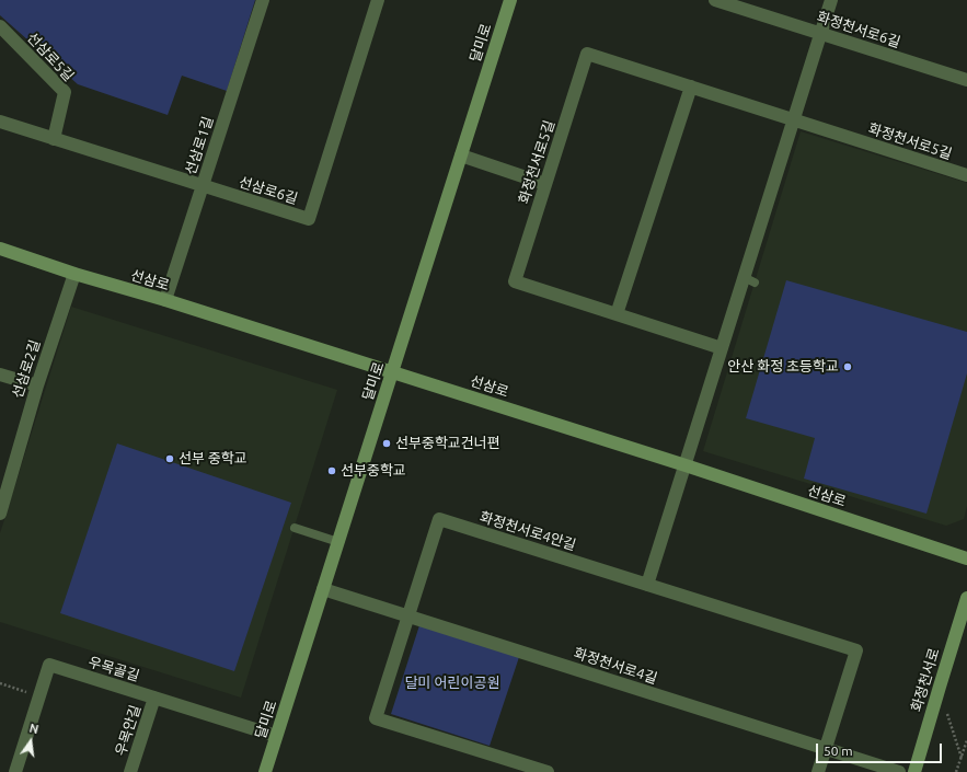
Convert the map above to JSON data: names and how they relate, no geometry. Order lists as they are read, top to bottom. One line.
{"streets":{"street":["화정천서로6길","달미로","선삼로5길","화정천서로5길","선삼로1길","선삼로6길","선삼로","선삼로2길","화정천서로4안길","화정천서로4길","우목골길","화정천서로","우목안길"]},"crossings":[["달미로","선삼로"],["달미로","화정천서로4길"],["달미로","우목골길"],["선삼로5길","선삼로6길"],["선삼로1길","선삼로6길"],["선삼로1길","선삼로"],["선삼로","선삼로2길"],["화정천서로4안길","화정천서로4길"],["우목골길","우목안길"]],"parks":["달미 어린이공원"],"places":["안산 화정 초등학교","선부중학교건너편","선부 중학교","선부중학교"],"scale_bar":"50 m","north":"top"}
